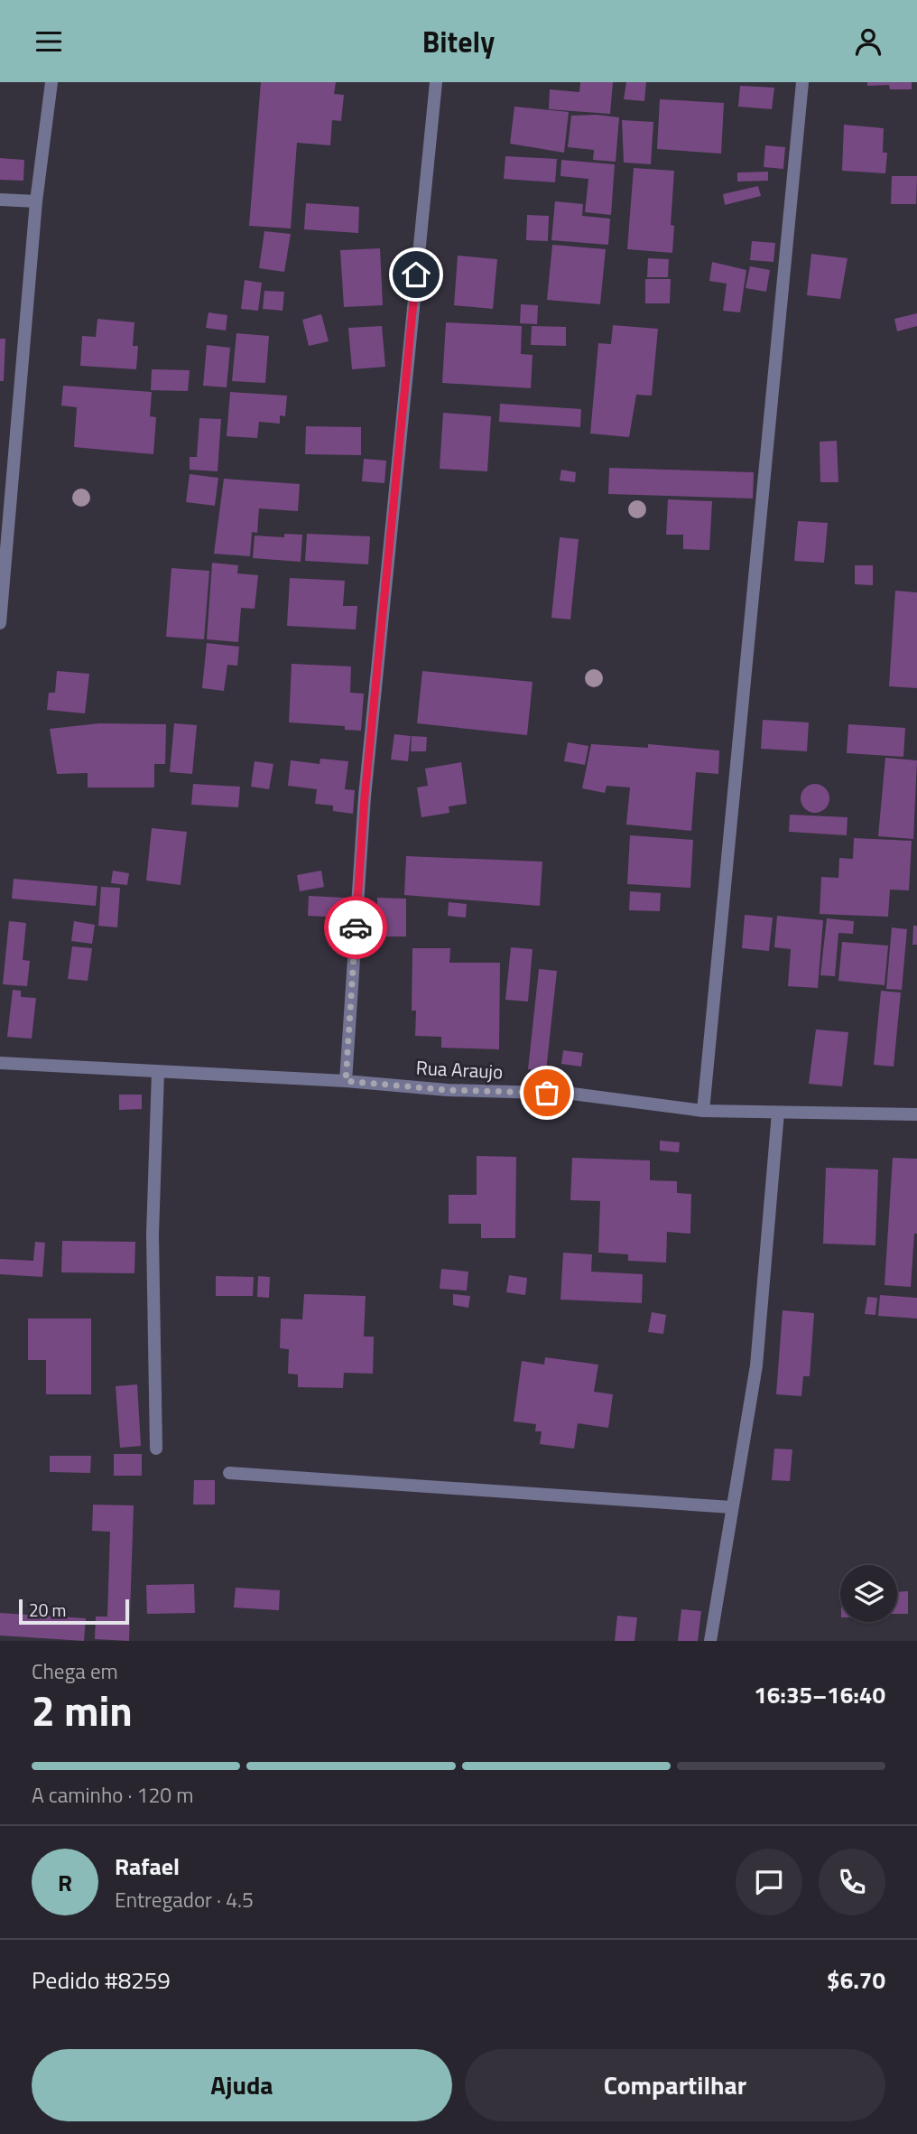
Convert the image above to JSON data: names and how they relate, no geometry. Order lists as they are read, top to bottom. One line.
{"streets":{"street":["Rua Araujo"]},"scale_bar":"20 m","page":{"header":"Bitely","scale":"20 m","heading":["2 min","Chega em","16:35–16:40"],"panel":["Rafael","Entregador · 4.5","Pedido #8259","$6.70"],"bar":"A caminho · 120 m","round":"R","buttons":["Ajuda","Compartilhar"]}}
